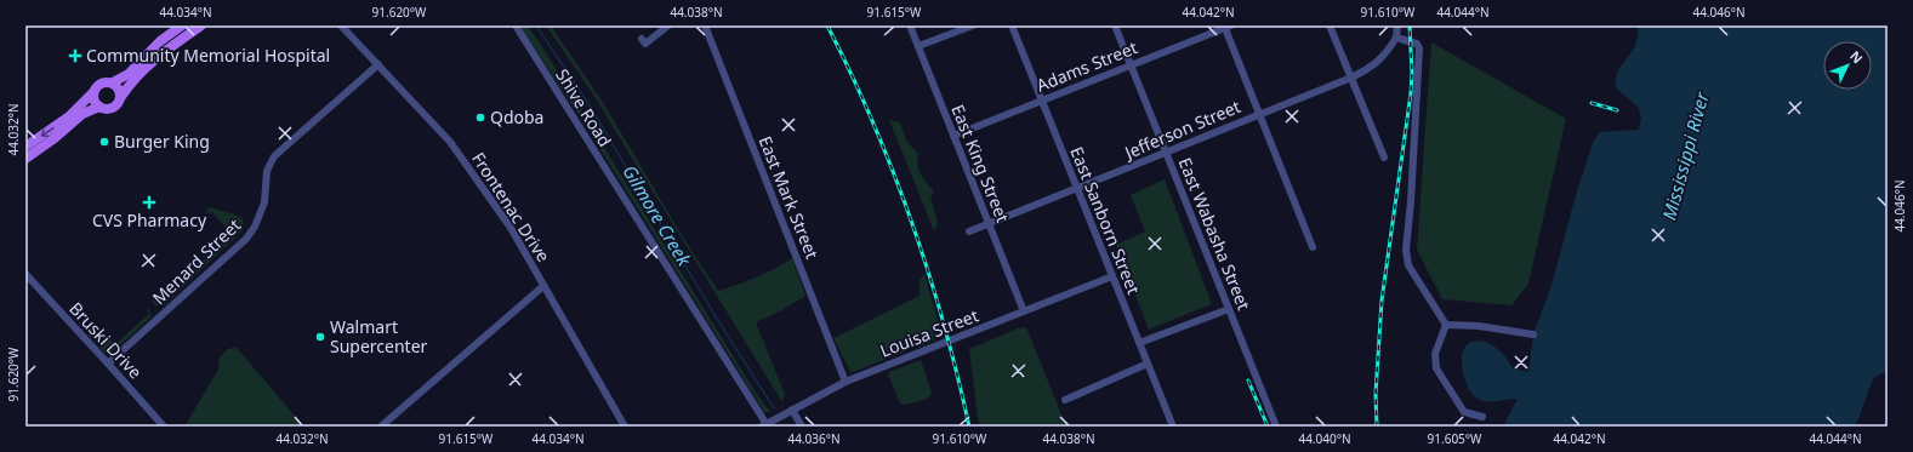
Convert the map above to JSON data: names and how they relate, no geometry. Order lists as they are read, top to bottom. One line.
{"streets":{"street":["Adams Street","Shive Road","Jefferson Street","East King Street","East Mark Street","Frontenac Drive","East Sanborn Street","East Wabasha Street","Menard Street","Louisa Street","Bruski Drive"]},"crossings":[["Adams Street","East King Street"],["Adams Street","East Sanborn Street"],["Adams Street","East Wabasha Street"],["Shive Road","Louisa Street"],["Jefferson Street","East King Street"],["Jefferson Street","East Sanborn Street"],["Jefferson Street","East Wabasha Street"],["East King Street","Louisa Street"],["East Mark Street","Louisa Street"],["Frontenac Drive","Menard Street"],["East Sanborn Street","Louisa Street"],["Menard Street","Bruski Drive"]],"water":["Mississippi River","Gilmore Creek"],"places":{"health":["Community Memorial Hospital","CVS Pharmacy"],"other":["Qdoba","Burger King","Walmart Supercenter"]},"north":"top right","coordinates":["44.034°N","91.620°W","44.038°N","91.615°W","44.042°N","91.610°W","44.044°N","44.046°N","44.032°N","44.036°N","44.040°N","91.605°W"]}
